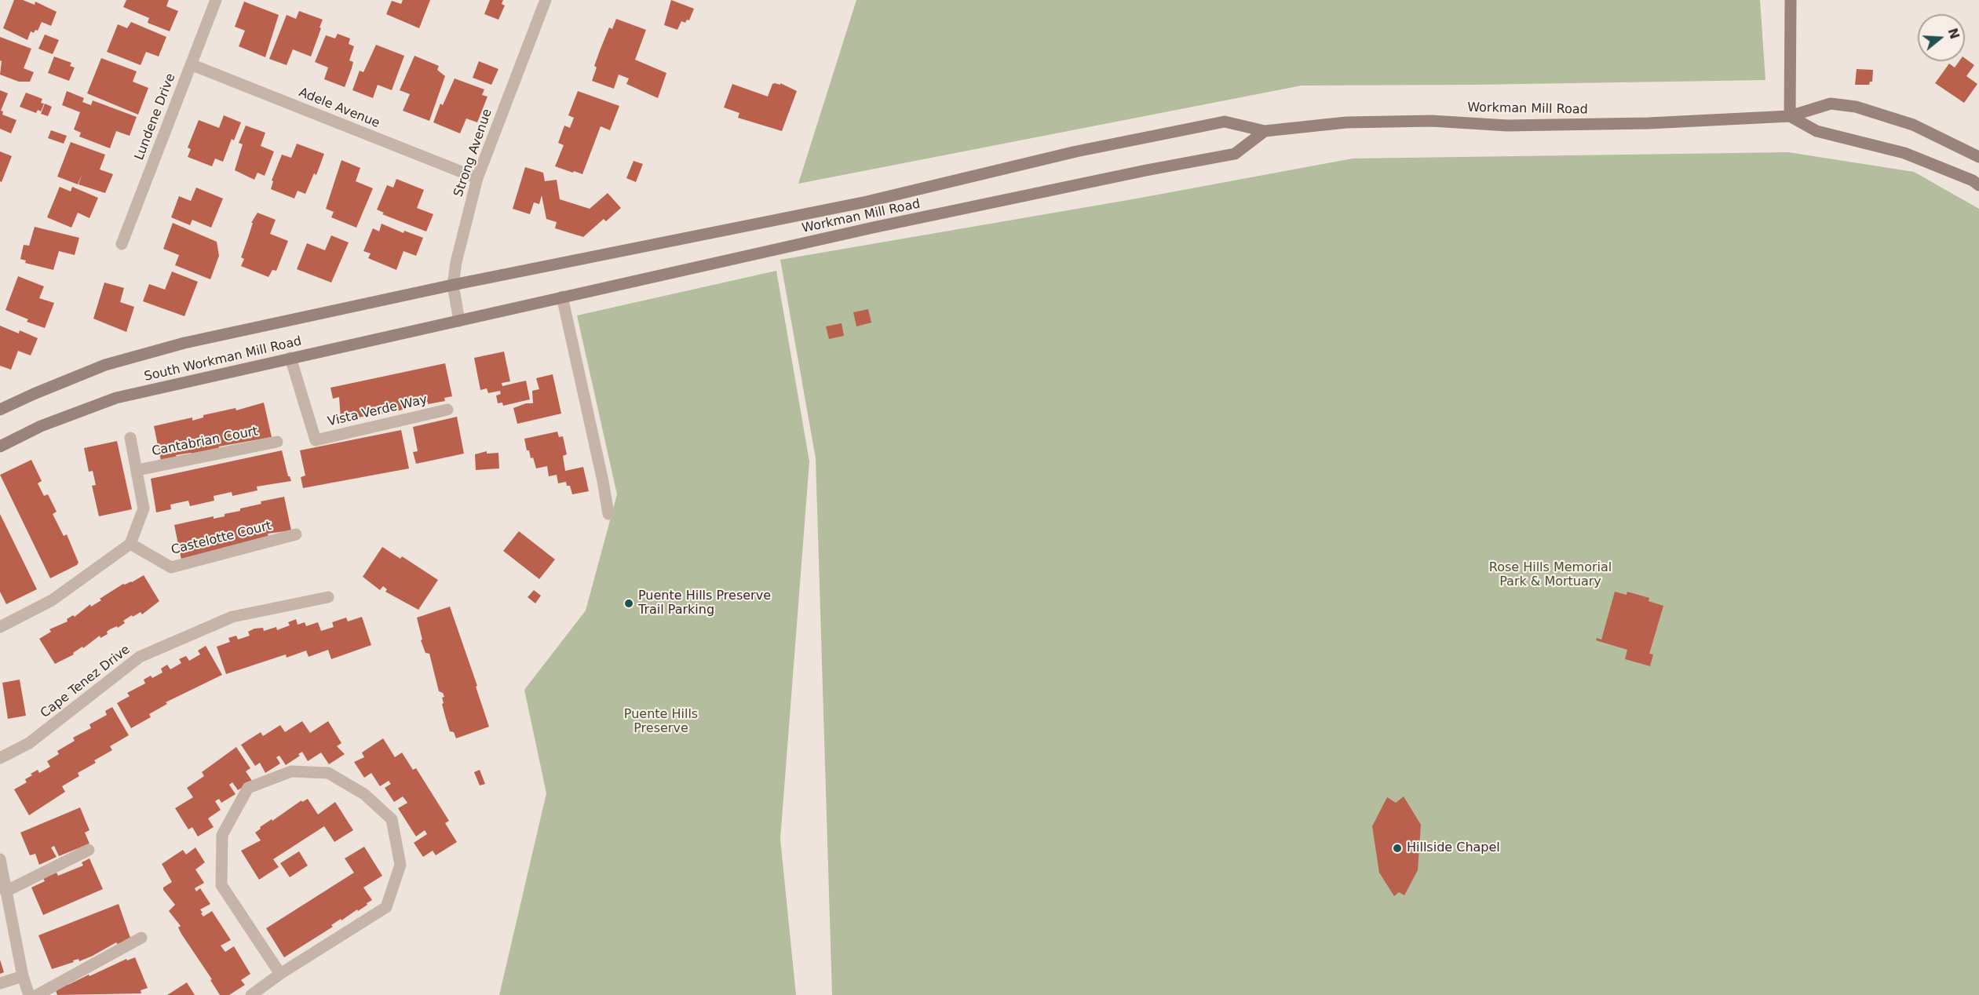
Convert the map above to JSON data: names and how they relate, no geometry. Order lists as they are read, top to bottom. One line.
{"streets":{"main road":["Workman Mill Road","South Workman Mill Road"],"street":["Adele Avenue","Lundene Drive","Strong Avenue","Vista Verde Way","Cantabrian Court","Castelotte Court","Cape Tenez Drive"]},"crossings":[["Adele Avenue","Lundene Drive"],["Adele Avenue","Strong Avenue"],["Workman Mill Road","Strong Avenue"],["Workman Mill Road","South Workman Mill Road"],["Strong Avenue","South Workman Mill Road"],["South Workman Mill Road","Vista Verde Way"]],"parks":["Rose Hills Memorial Park & Mortuary","Puente Hills Preserve"],"places":["Puente Hills Preserve Trail Parking","Hillside Chapel"],"north":"right"}
